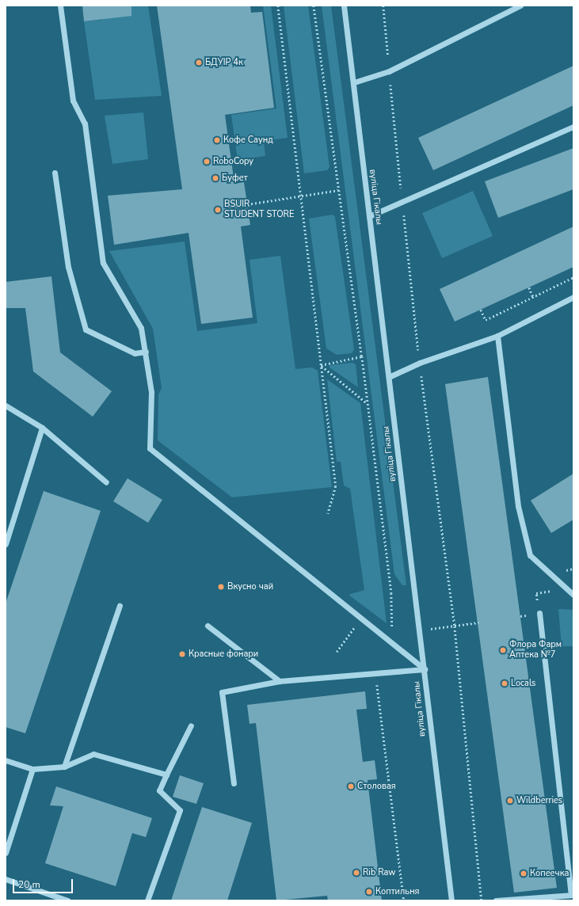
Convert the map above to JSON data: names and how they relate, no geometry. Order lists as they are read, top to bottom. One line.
{"streets":{"street":["вуліца Гікалы"]},"places":["БДУІР 4к","Кофе Саунд","RoboCopy","Буфет","BSUIR STUDENT STORE","Вкусно чай","Флора Фарм Аптека №7","Красные фонари","Locals","Столовая","Wildberries","Rib Raw","Копеечка","Коптильня"],"scale_bar":"20 m"}
